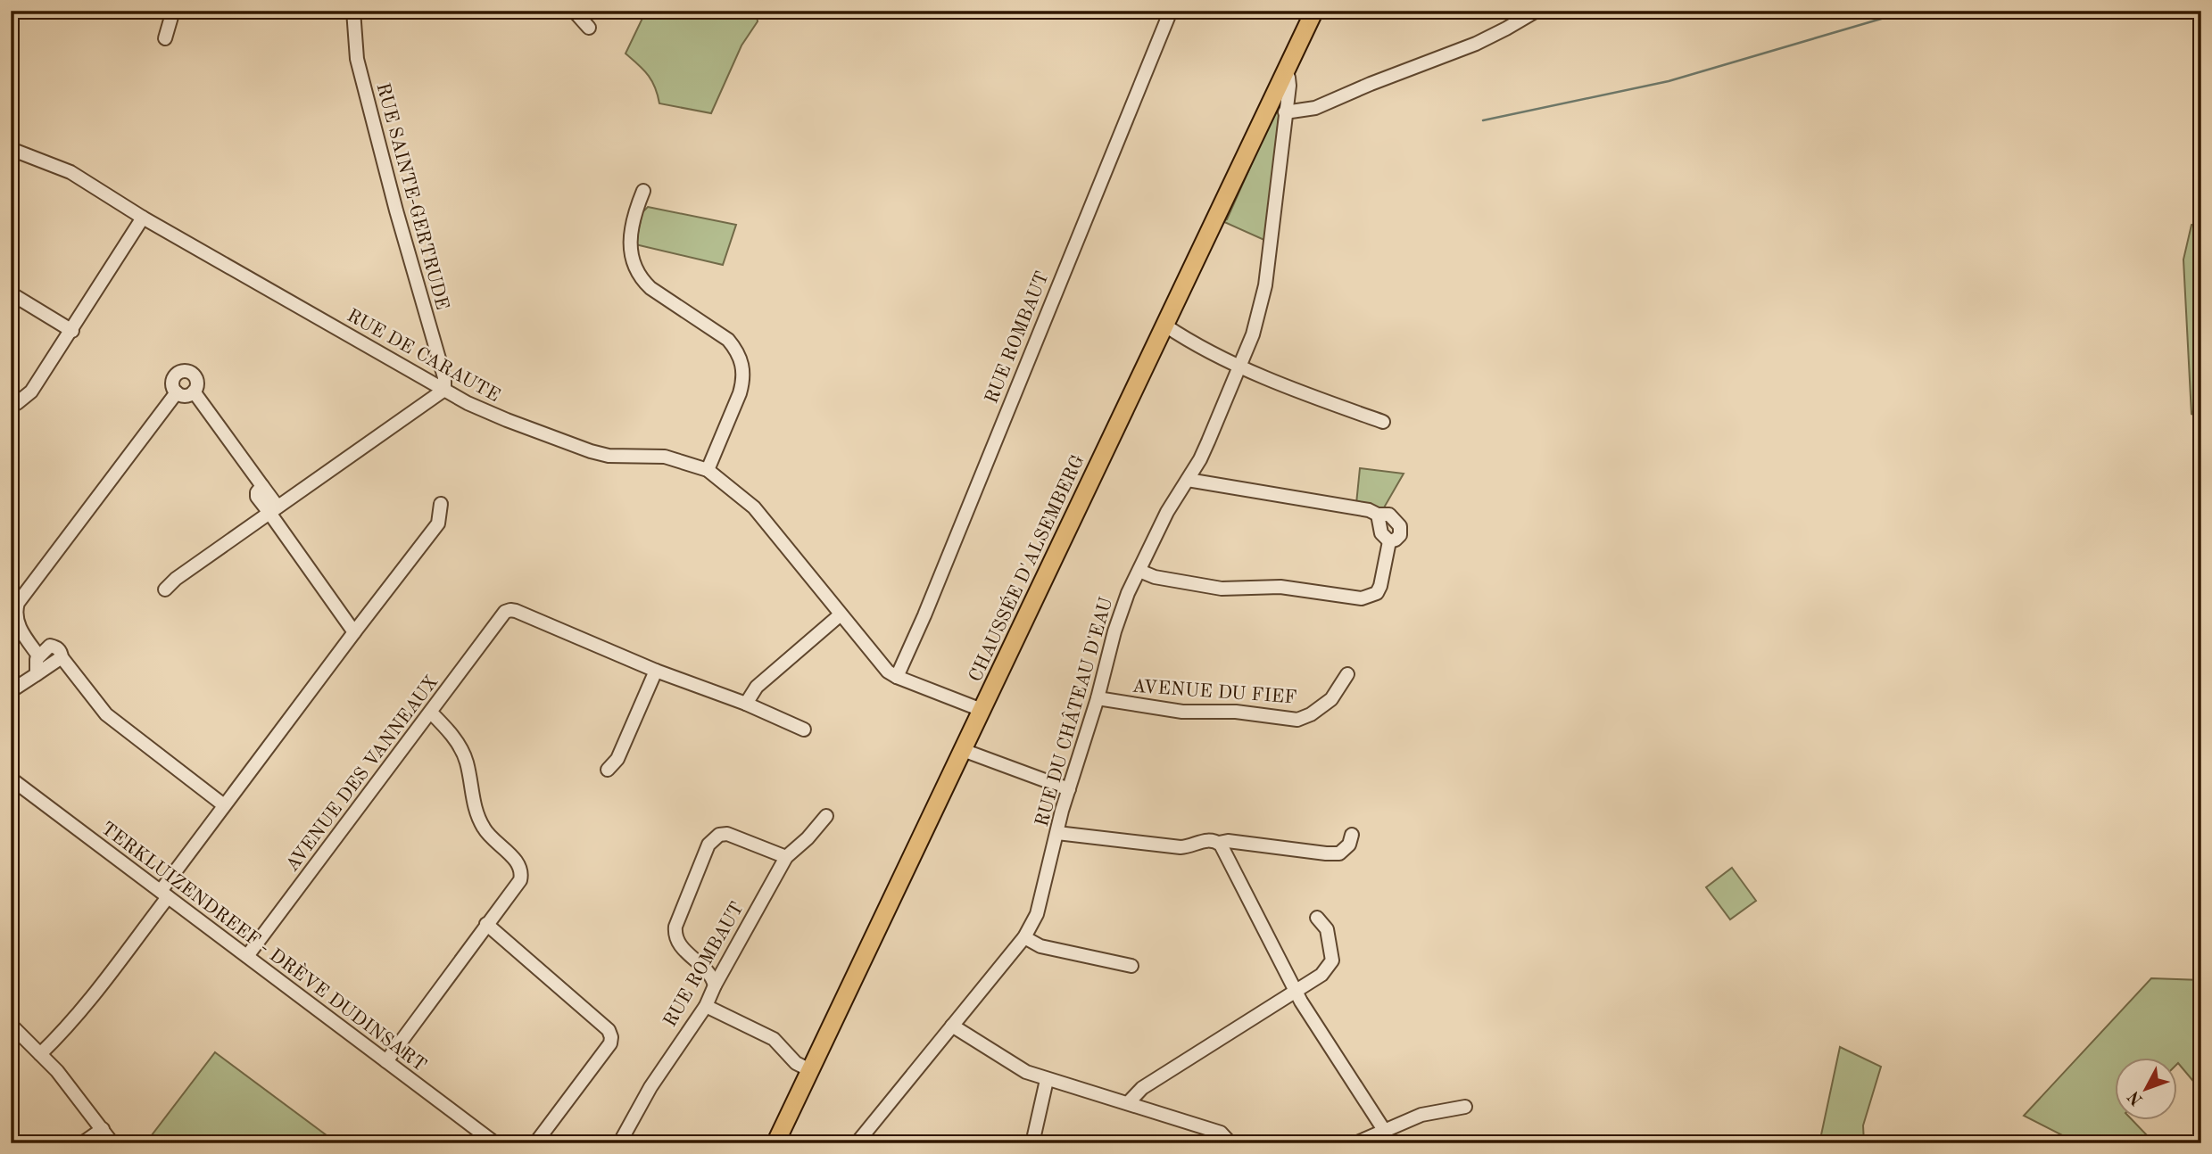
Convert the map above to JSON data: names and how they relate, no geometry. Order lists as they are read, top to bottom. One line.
{"streets":{"main road":["CHAUSSÉE D'ALSEMBERG"],"street":["RUE SAINTE-GERTRUDE","RUE ROMBAUT","RUE DE CARAUTE","AVENUE DU FIEF","RUE DU CHÂTEAU D'EAU","AVENUE DES VANNEAUX","TERKLUIZENDREEF - DRÈVE DUDINSART"]},"crossings":[["RUE SAINTE-GERTRUDE","RUE DE CARAUTE"],["RUE ROMBAUT","RUE DE CARAUTE"],["RUE DE CARAUTE","CHAUSSÉE D'ALSEMBERG"],["CHAUSSÉE D'ALSEMBERG","RUE DU CHÂTEAU D'EAU"],["AVENUE DU FIEF","RUE DU CHÂTEAU D'EAU"],["AVENUE DES VANNEAUX","TERKLUIZENDREEF - DRÈVE DUDINSART"]],"north":"bottom left"}
